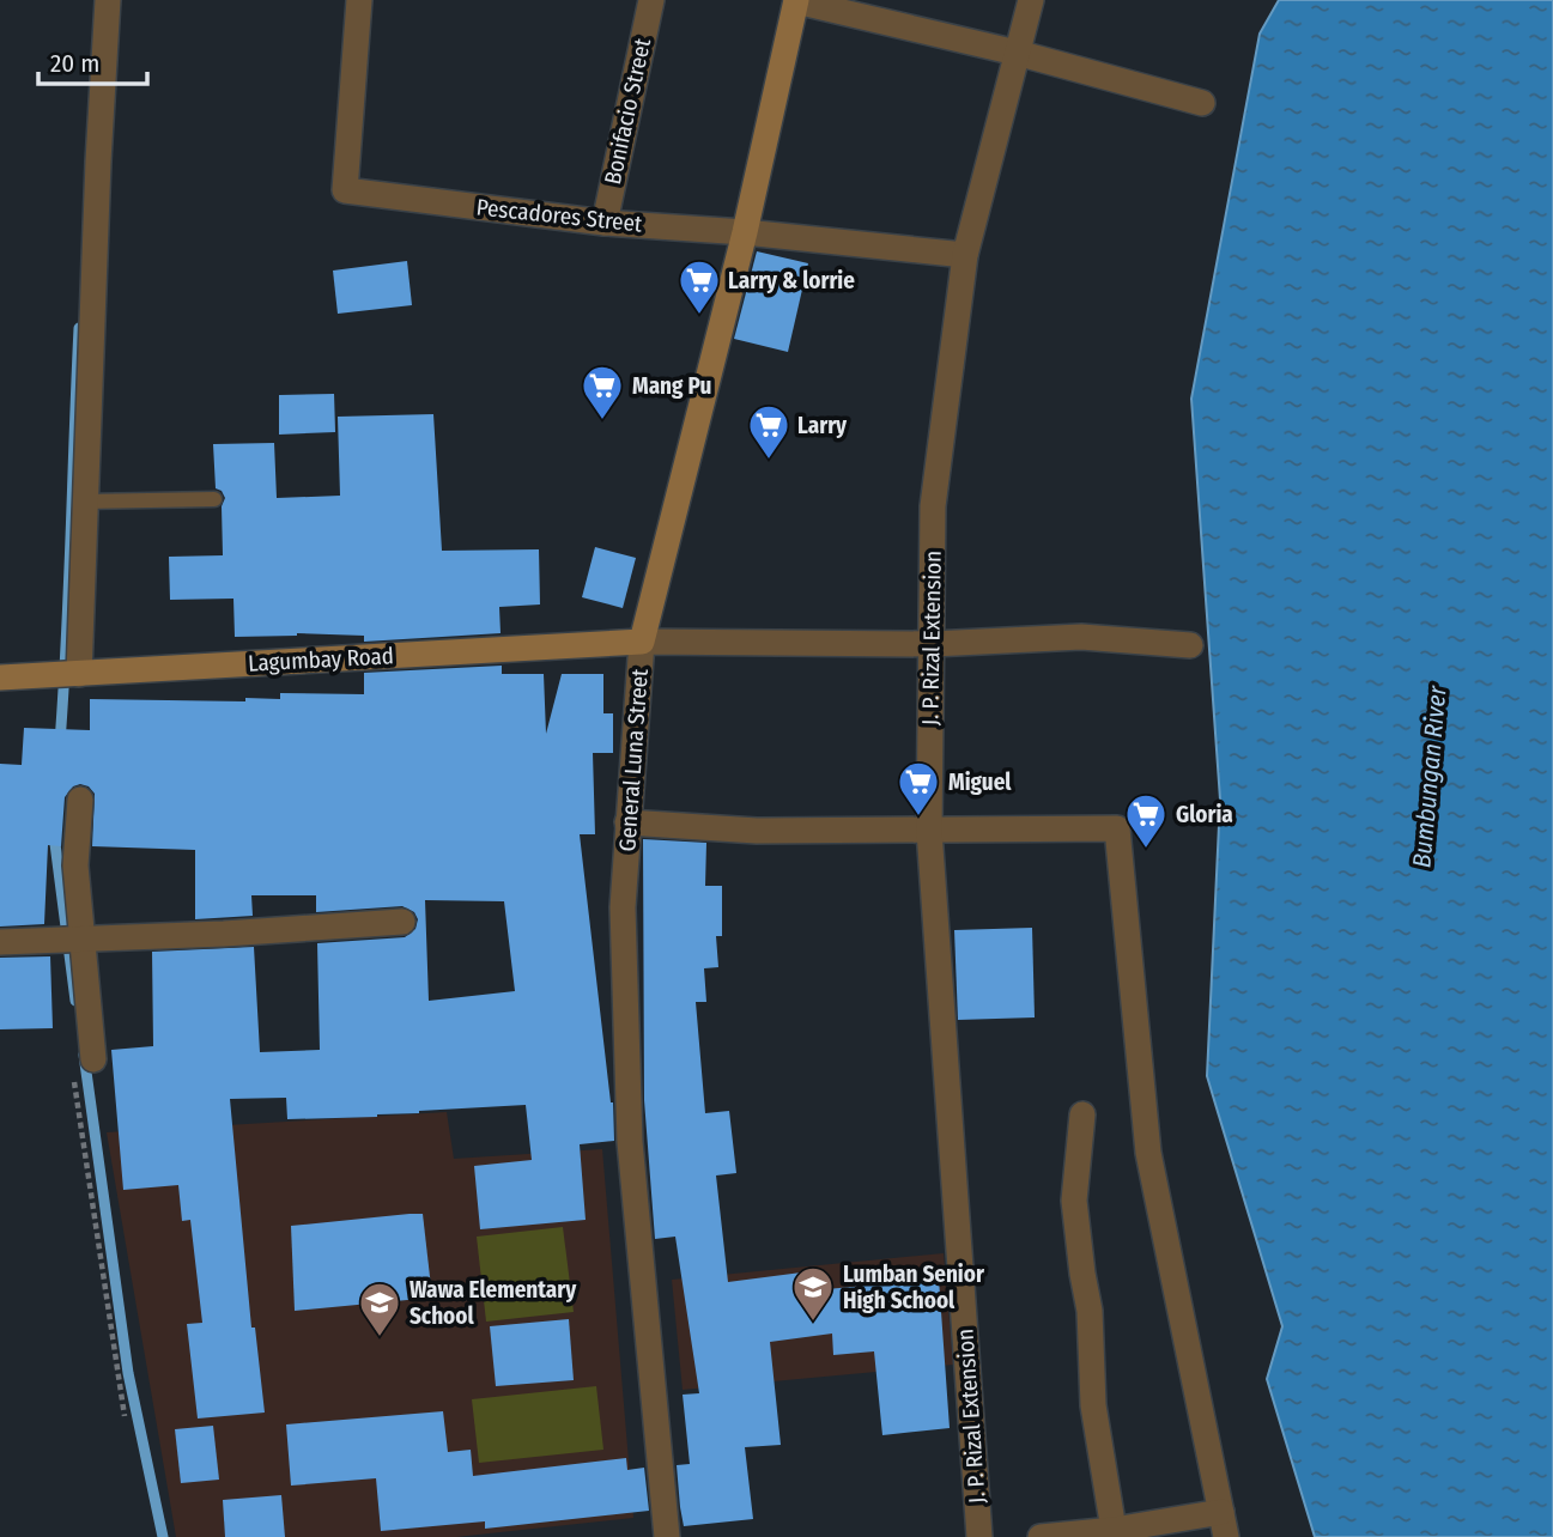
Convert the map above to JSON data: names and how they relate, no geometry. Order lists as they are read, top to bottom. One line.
{"streets":{"street":["Bonifacio Street","Pescadores Street","J. P. Rizal Extension","Lagumbay Road","General Luna Street"]},"crossings":[["Bonifacio Street","Pescadores Street"],["Pescadores Street","J. P. Rizal Extension"],["Pescadores Street","General Luna Street"],["Lagumbay Road","General Luna Street"]],"water":["Bumbungan River"],"places":{"supermarket":["Larry & lorrie","Mang Pu","Larry","Miguel","Gloria"],"school or university":["Lumban Senior High School","Wawa Elementary School"]},"scale_bar":"20 m"}
